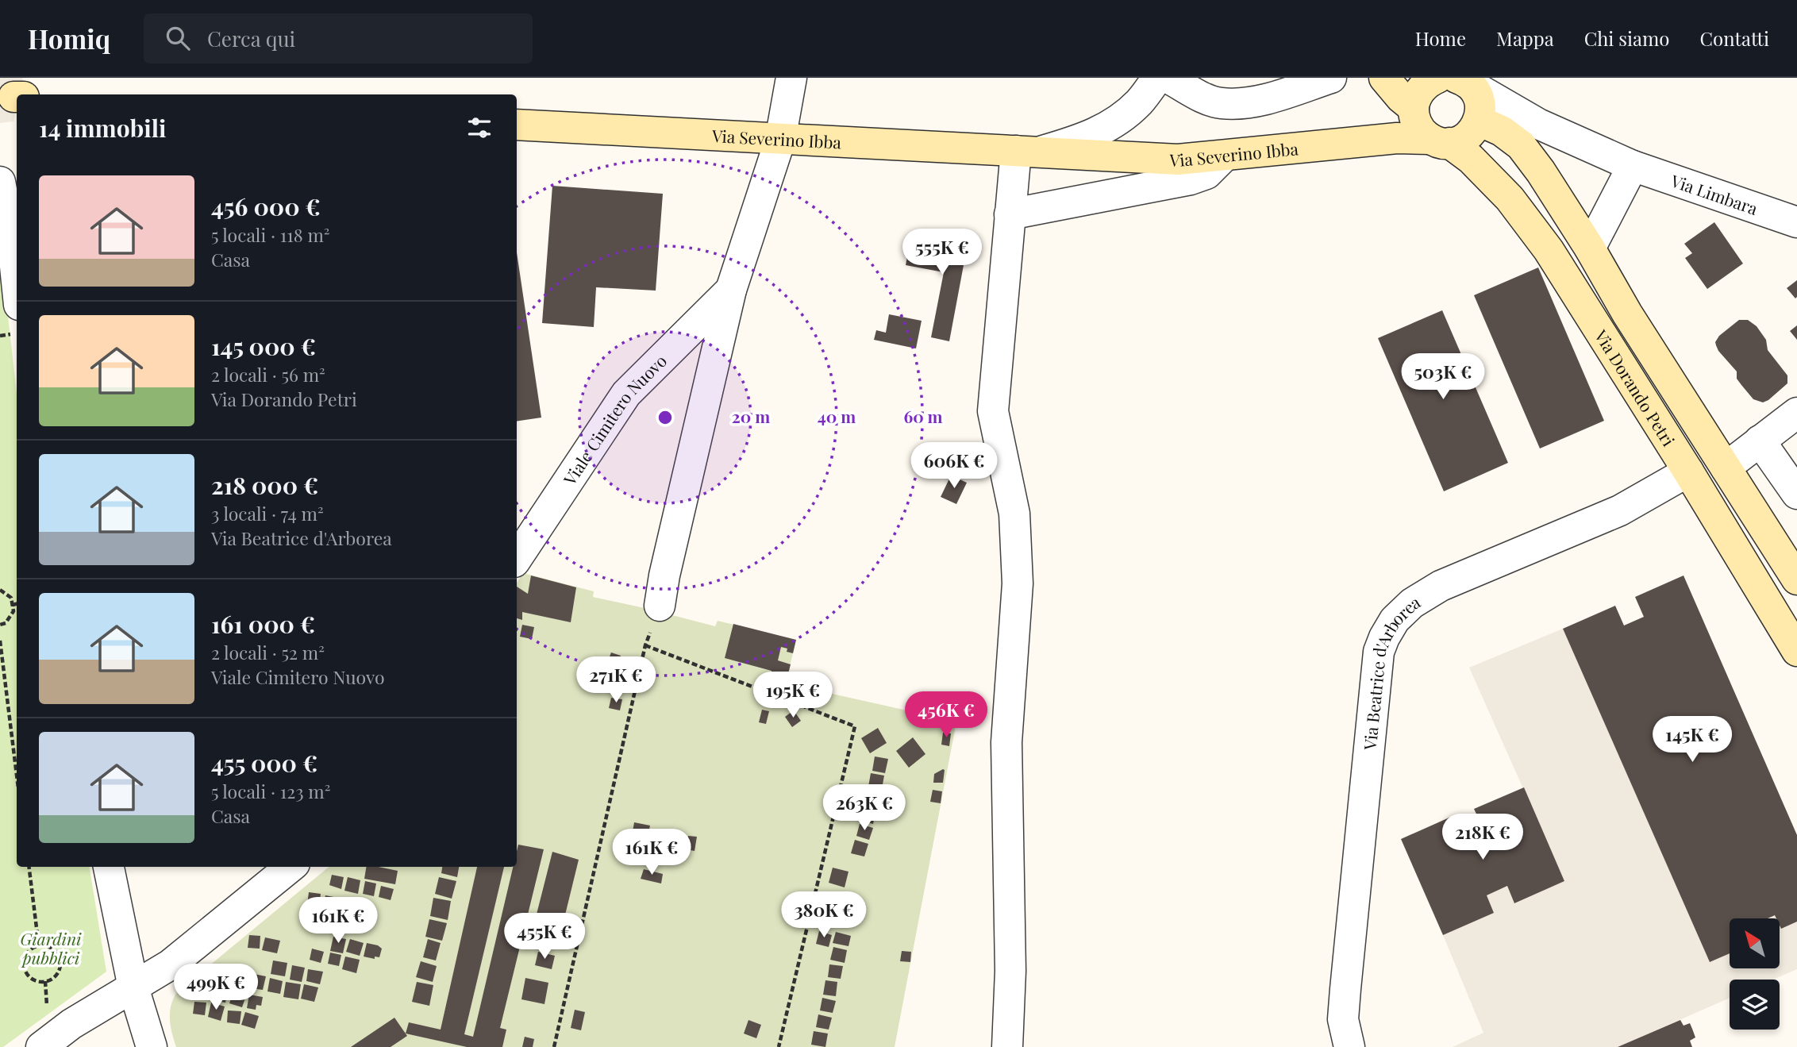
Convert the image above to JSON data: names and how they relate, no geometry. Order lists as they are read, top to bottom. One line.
{"streets":{"street":["Via Severino Ibba","Via Limbara","Via Dorando Petri","Viale Cimitero Nuovo","Via Beatrice d'Arborea"]},"crossings":[["Via Severino Ibba","Via Dorando Petri"],["Via Severino Ibba","Viale Cimitero Nuovo"],["Via Limbara","Via Dorando Petri"],["Via Dorando Petri","Via Beatrice d'Arborea"]],"parks":["Giardini pubblici"],"north":"top left","page":{"header":"Homiq","search":"Cerca qui","nav":["Home","Mappa","Chi siamo","Contatti"],"heading":"14 immobili","list":[{"name":"456 000 €","note":"5 locali · 118 m² · Casa"},{"name":"145 000 €","note":"2 locali · 56 m² · Via Dorando Petri"},{"name":"218 000 €","note":"3 locali · 74 m² · Via Beatrice d'Arborea"},{"name":"161 000 €","note":"2 locali · 52 m² · Viale Cimitero Nuovo"},{"name":"455 000 €","note":"5 locali · 123 m² · Casa"}],"price":["555K €","503K €","606K €","271K €","195K €","456K €","145K €","263K €","218K €","161K €","380K €","161K €","455K €","499K €"]},"rings":["20 m","40 m","60 m"]}
